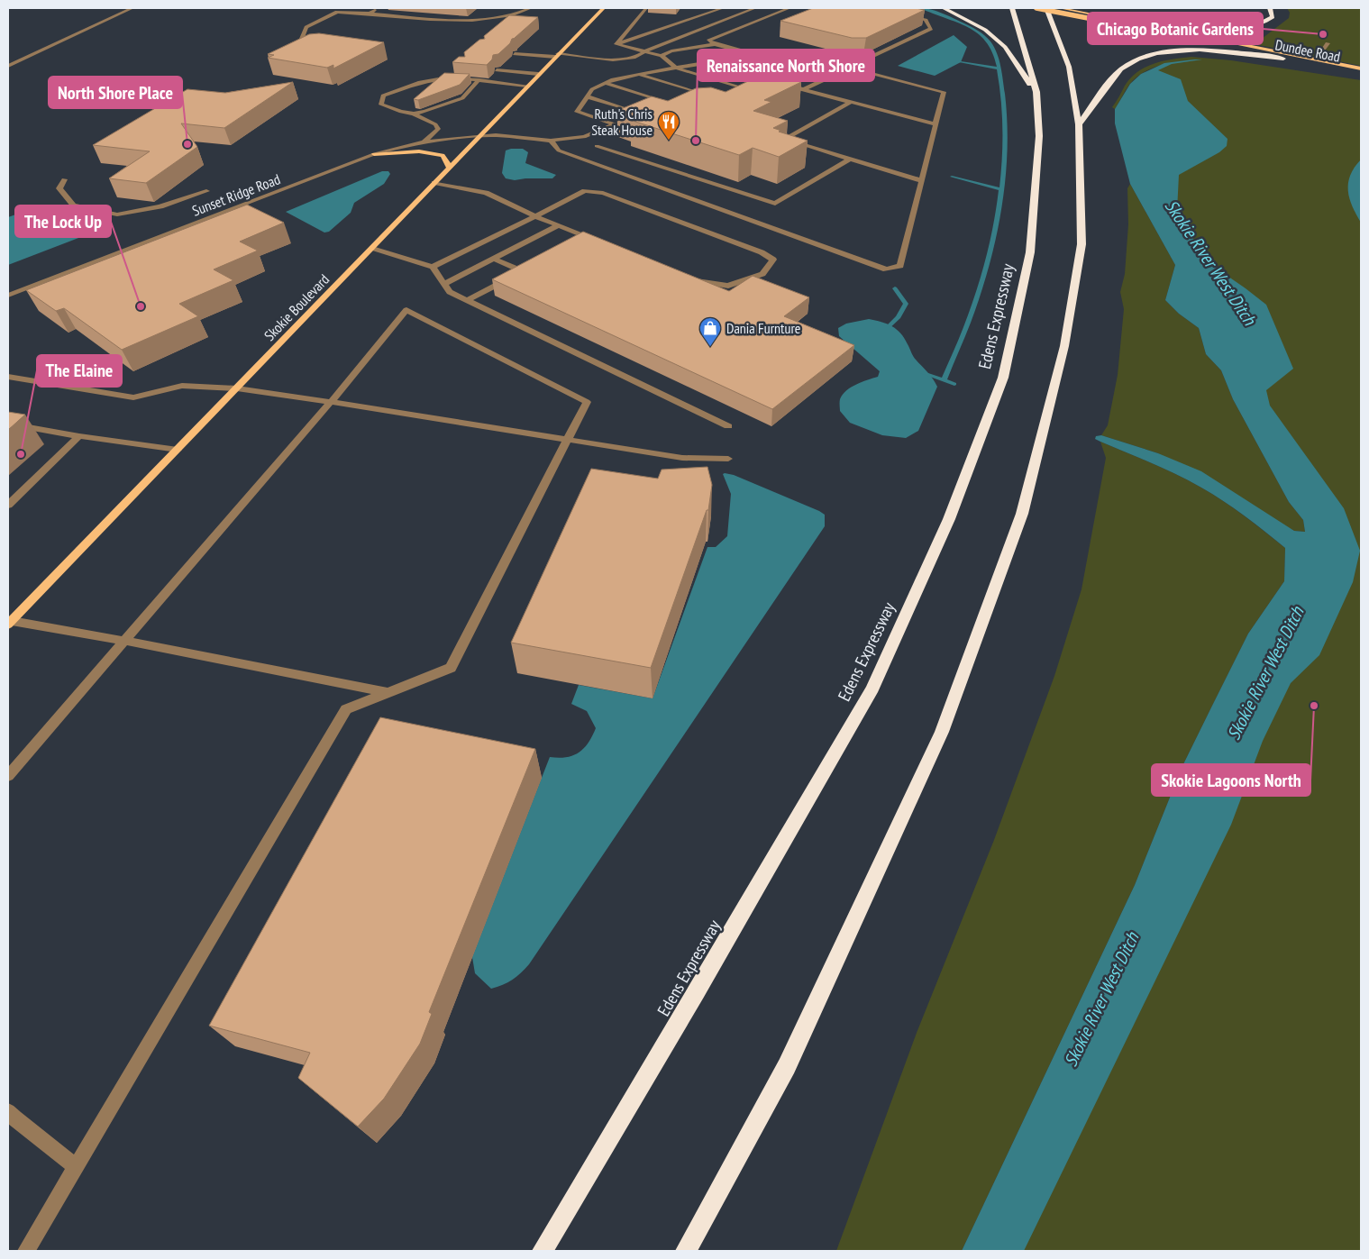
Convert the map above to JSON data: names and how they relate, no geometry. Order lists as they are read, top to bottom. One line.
{"streets":{"highway":["Edens Expressway"],"main road":["Dundee Road","Skokie Boulevard"],"street":["Sunset Ridge Road"]},"crossings":[["Sunset Ridge Road","Skokie Boulevard"]],"water":["Skokie River West Ditch"],"places":{"other":["Chicago Botanic Gardens","Renaissance North Shore","North Shore Place","The Lock Up","The Elaine","Skokie Lagoons North"],"restaurant":["Ruth's Chris Steak House"],"shop":["Dania Furnture"]}}
